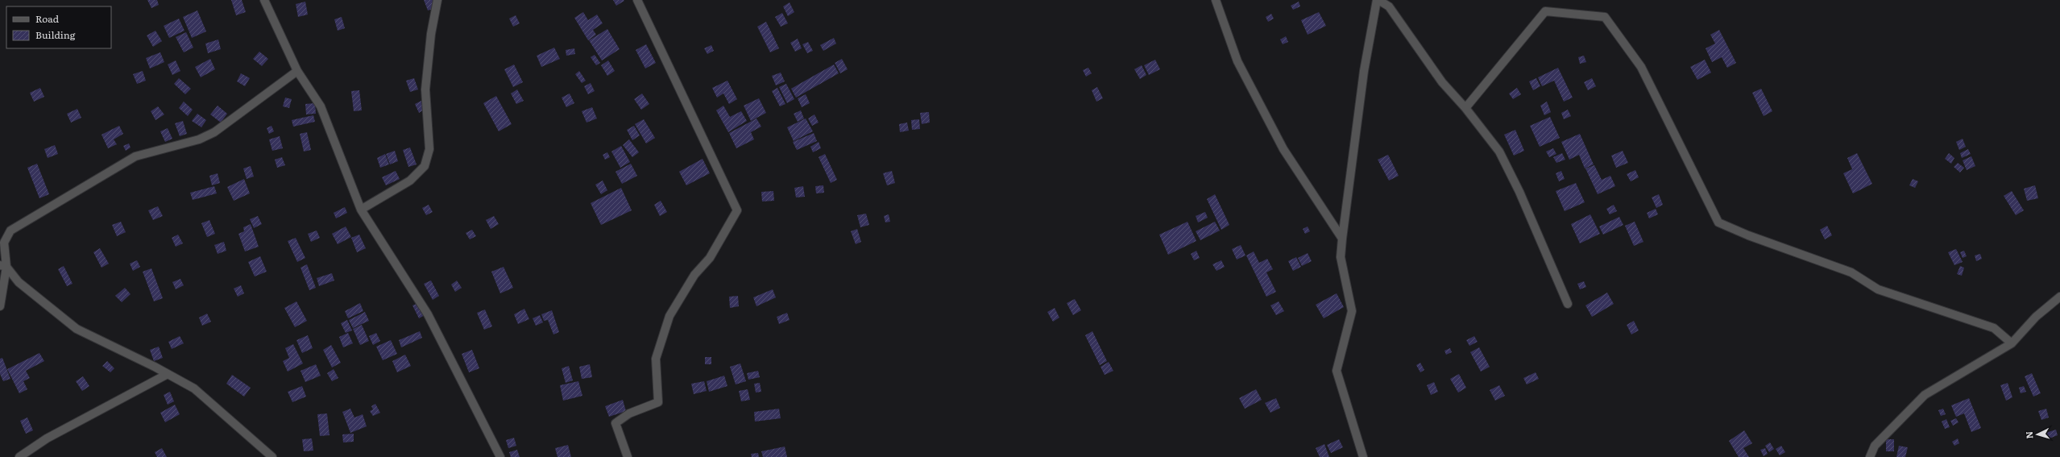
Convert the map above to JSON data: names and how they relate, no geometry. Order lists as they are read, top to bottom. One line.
{"legend":["Road","Building"],"north":"left"}
